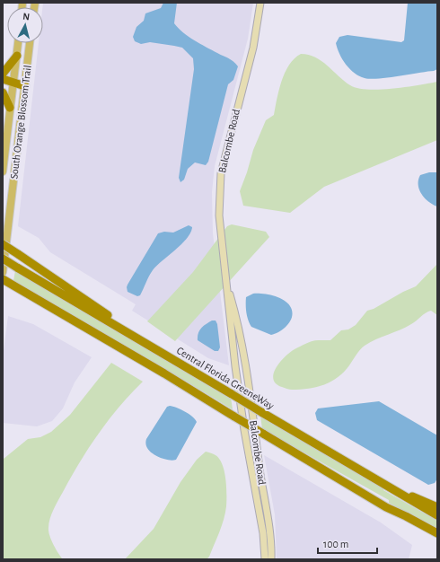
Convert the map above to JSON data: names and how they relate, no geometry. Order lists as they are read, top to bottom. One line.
{"streets":{"highway":["Central Florida GreeneWay"],"main road":["South Orange Blossom Trail"],"street":["Balcombe Road"]},"scale_bar":"100 m","north":"top"}
